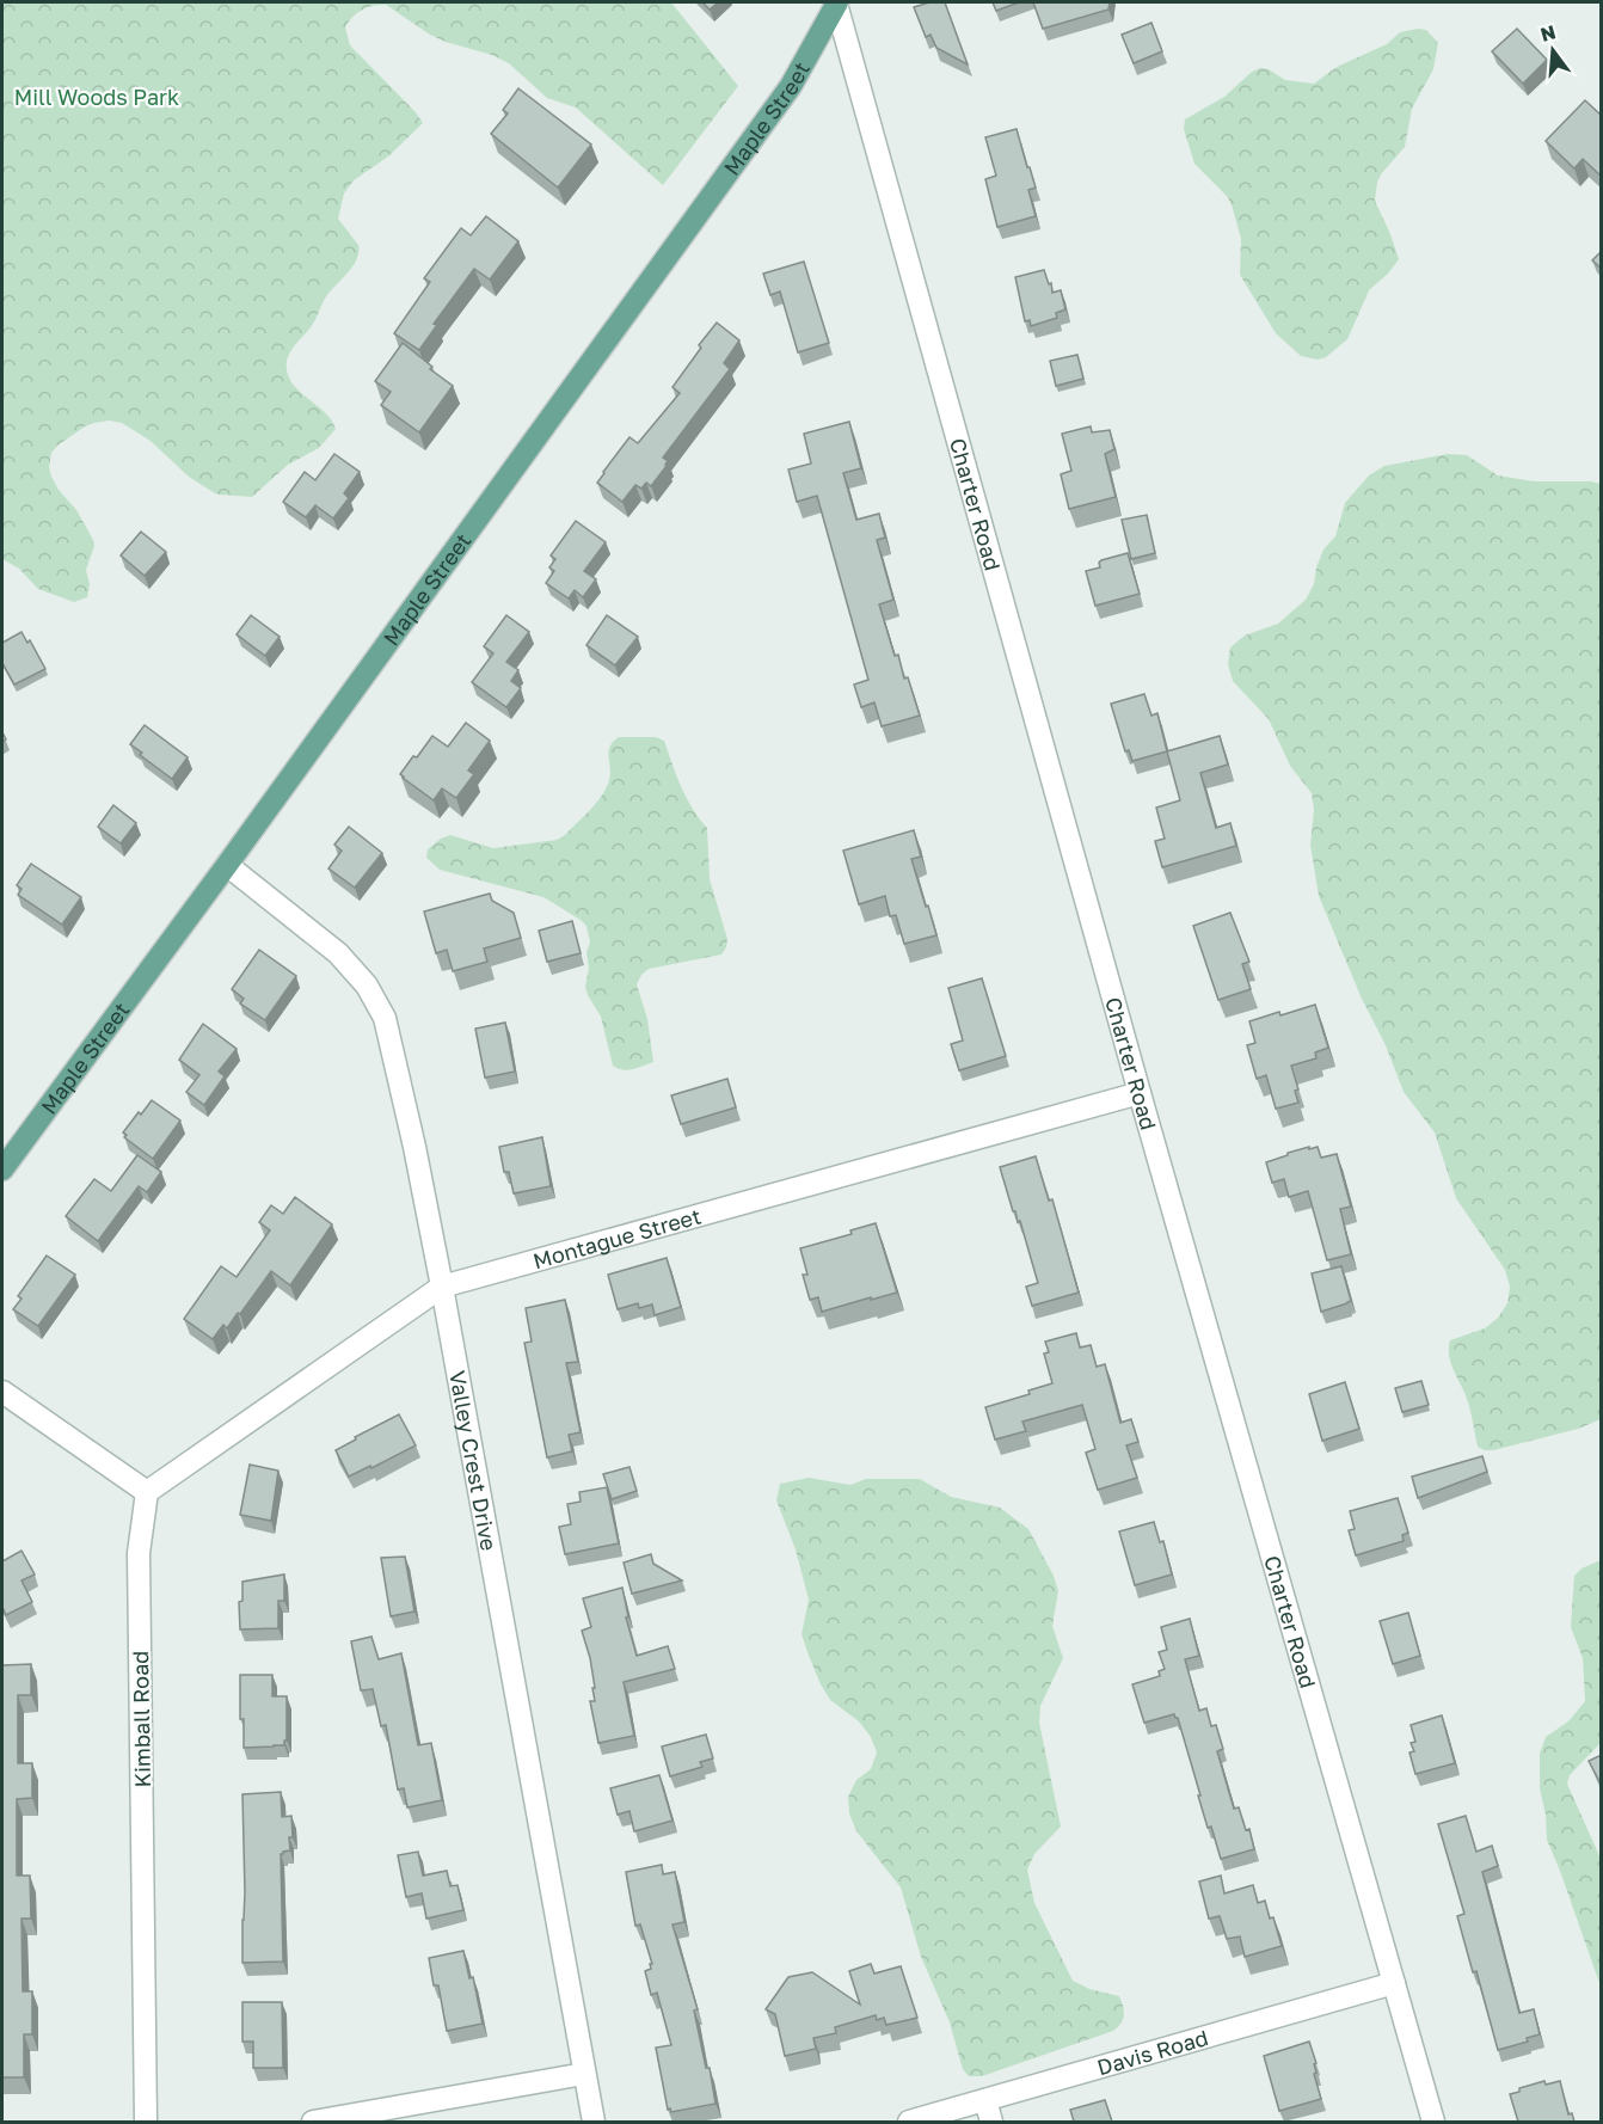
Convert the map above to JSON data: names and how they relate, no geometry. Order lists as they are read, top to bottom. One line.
{"streets":{"main road":["Maple Street"],"street":["Charter Road","Montague Street","Valley Crest Drive","Kimball Road","Davis Road"]},"crossings":[["Maple Street","Charter Road"],["Maple Street","Valley Crest Drive"],["Charter Road","Montague Street"],["Charter Road","Davis Road"],["Montague Street","Valley Crest Drive"],["Montague Street","Kimball Road"]],"parks":["Mill Woods Park"],"north":"top"}
